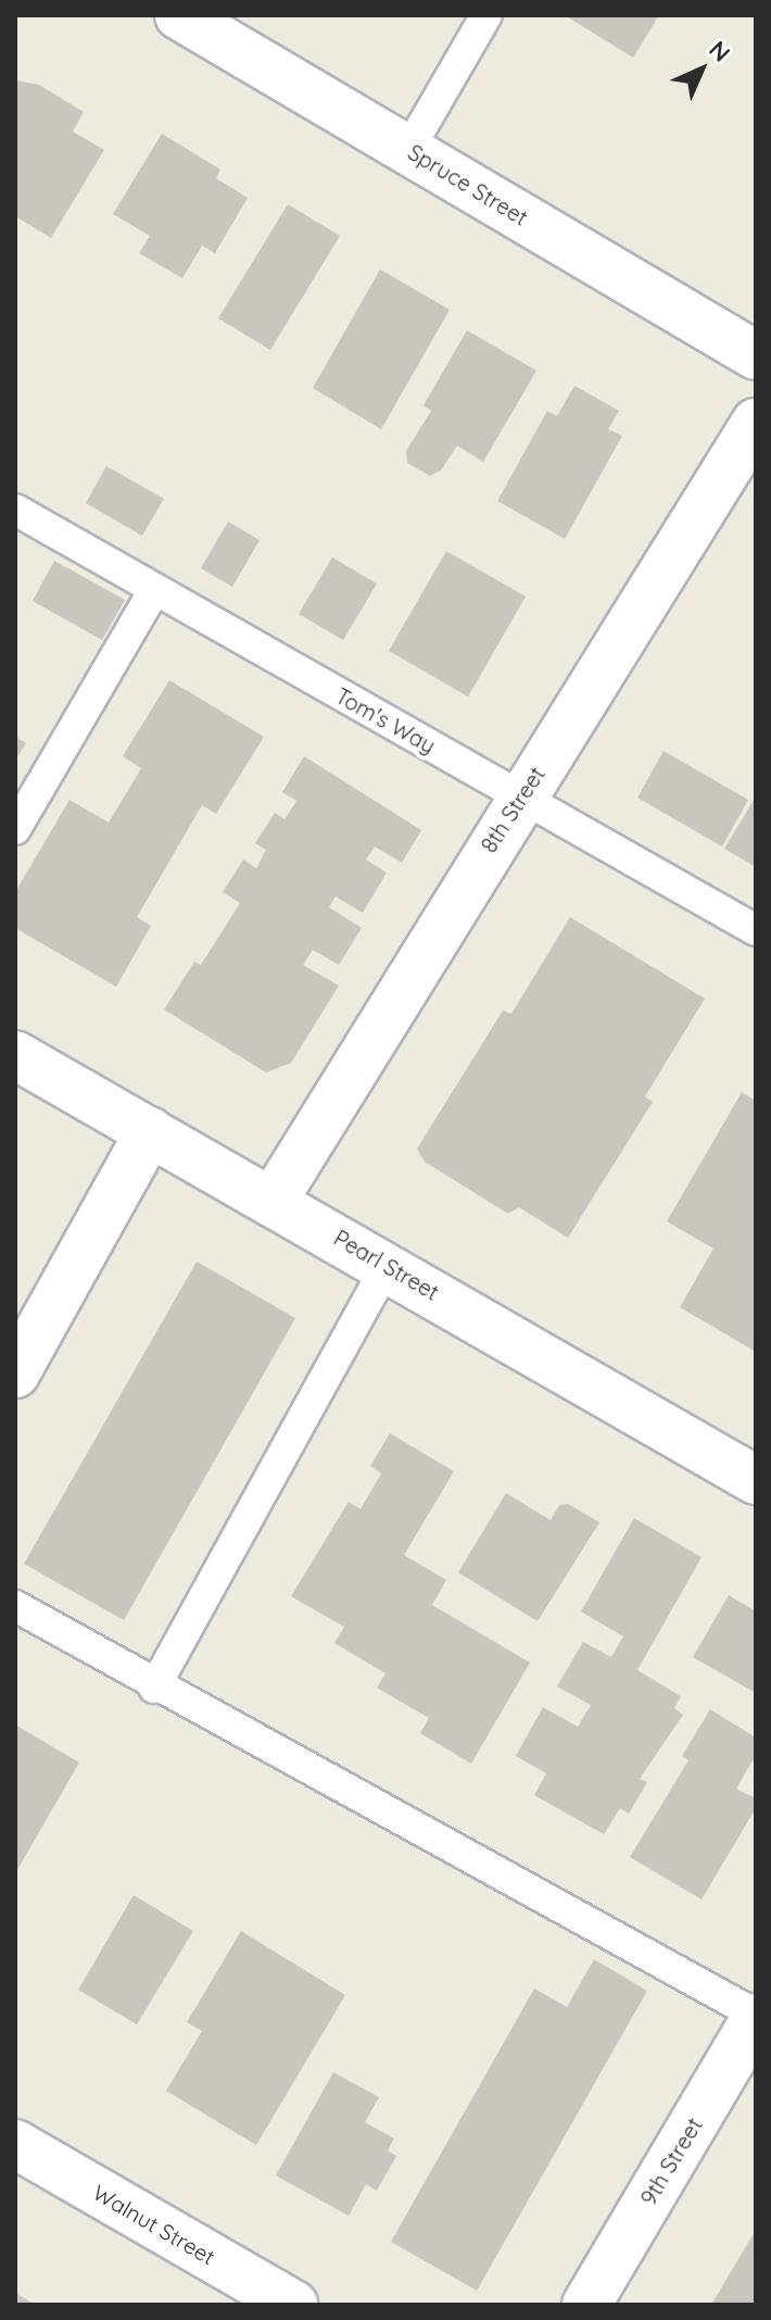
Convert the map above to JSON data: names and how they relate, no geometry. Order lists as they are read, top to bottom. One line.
{"streets":{"street":["Spruce Street","8th Street","Pearl Street","9th Street","Walnut Street"],"lane":["Tom's Way"]},"crossings":[["Tom's Way","8th Street"],["8th Street","Pearl Street"]],"north":"top right"}
